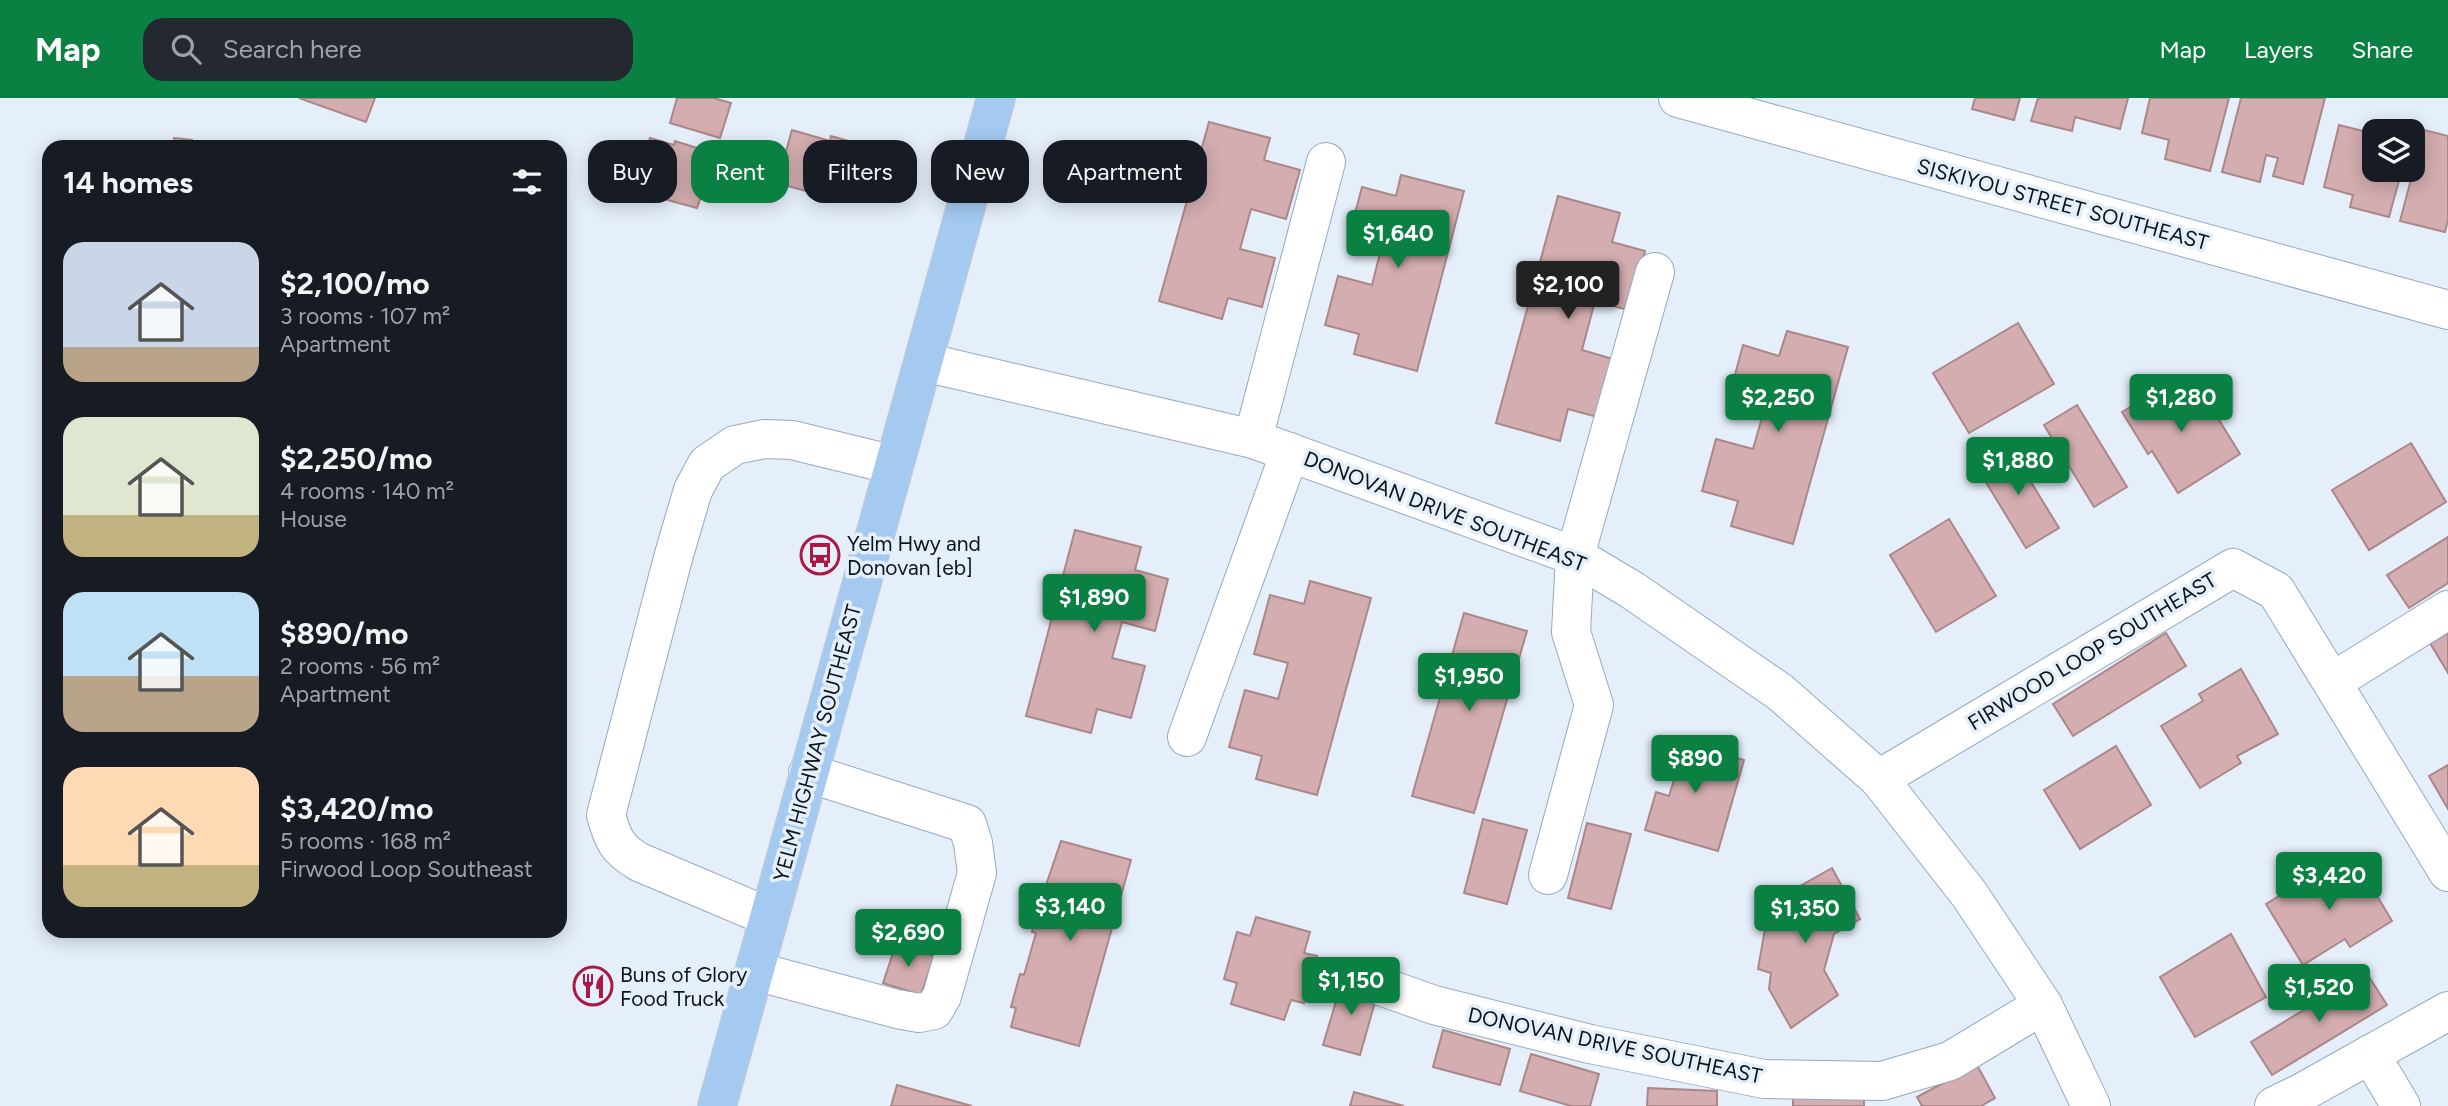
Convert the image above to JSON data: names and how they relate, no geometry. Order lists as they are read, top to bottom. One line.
{"streets":{"main road":["YELM HIGHWAY SOUTHEAST"],"street":["SISKIYOU STREET SOUTHEAST","DONOVAN DRIVE SOUTHEAST","FIRWOOD LOOP SOUTHEAST"]},"crossings":[["DONOVAN DRIVE SOUTHEAST","FIRWOOD LOOP SOUTHEAST"],["DONOVAN DRIVE SOUTHEAST","YELM HIGHWAY SOUTHEAST"]],"places":{"bus stop":["Yelm Hwy and Donovan [eb]"],"restaurant":["Buns of Glory Food Truck"]},"page":{"header":"Map","search":"Search here","nav":["Map","Layers","Share"],"chip":["Buy","Rent","Filters","New","Apartment"],"heading":"14 homes","price":["$1,640","$2,100","$2,250","$1,280","$1,880","$1,890","$1,950","$890","$3,420","$3,140","$1,350","$2,690","$1,150","$1,520"],"list":[{"name":"$2,100/mo","note":"3 rooms · 107 m² · Apartment"},{"name":"$2,250/mo","note":"4 rooms · 140 m² · House"},{"name":"$890/mo","note":"2 rooms · 56 m² · Apartment"},{"name":"$3,420/mo","note":"5 rooms · 168 m² · Firwood Loop Southeast"}]}}
